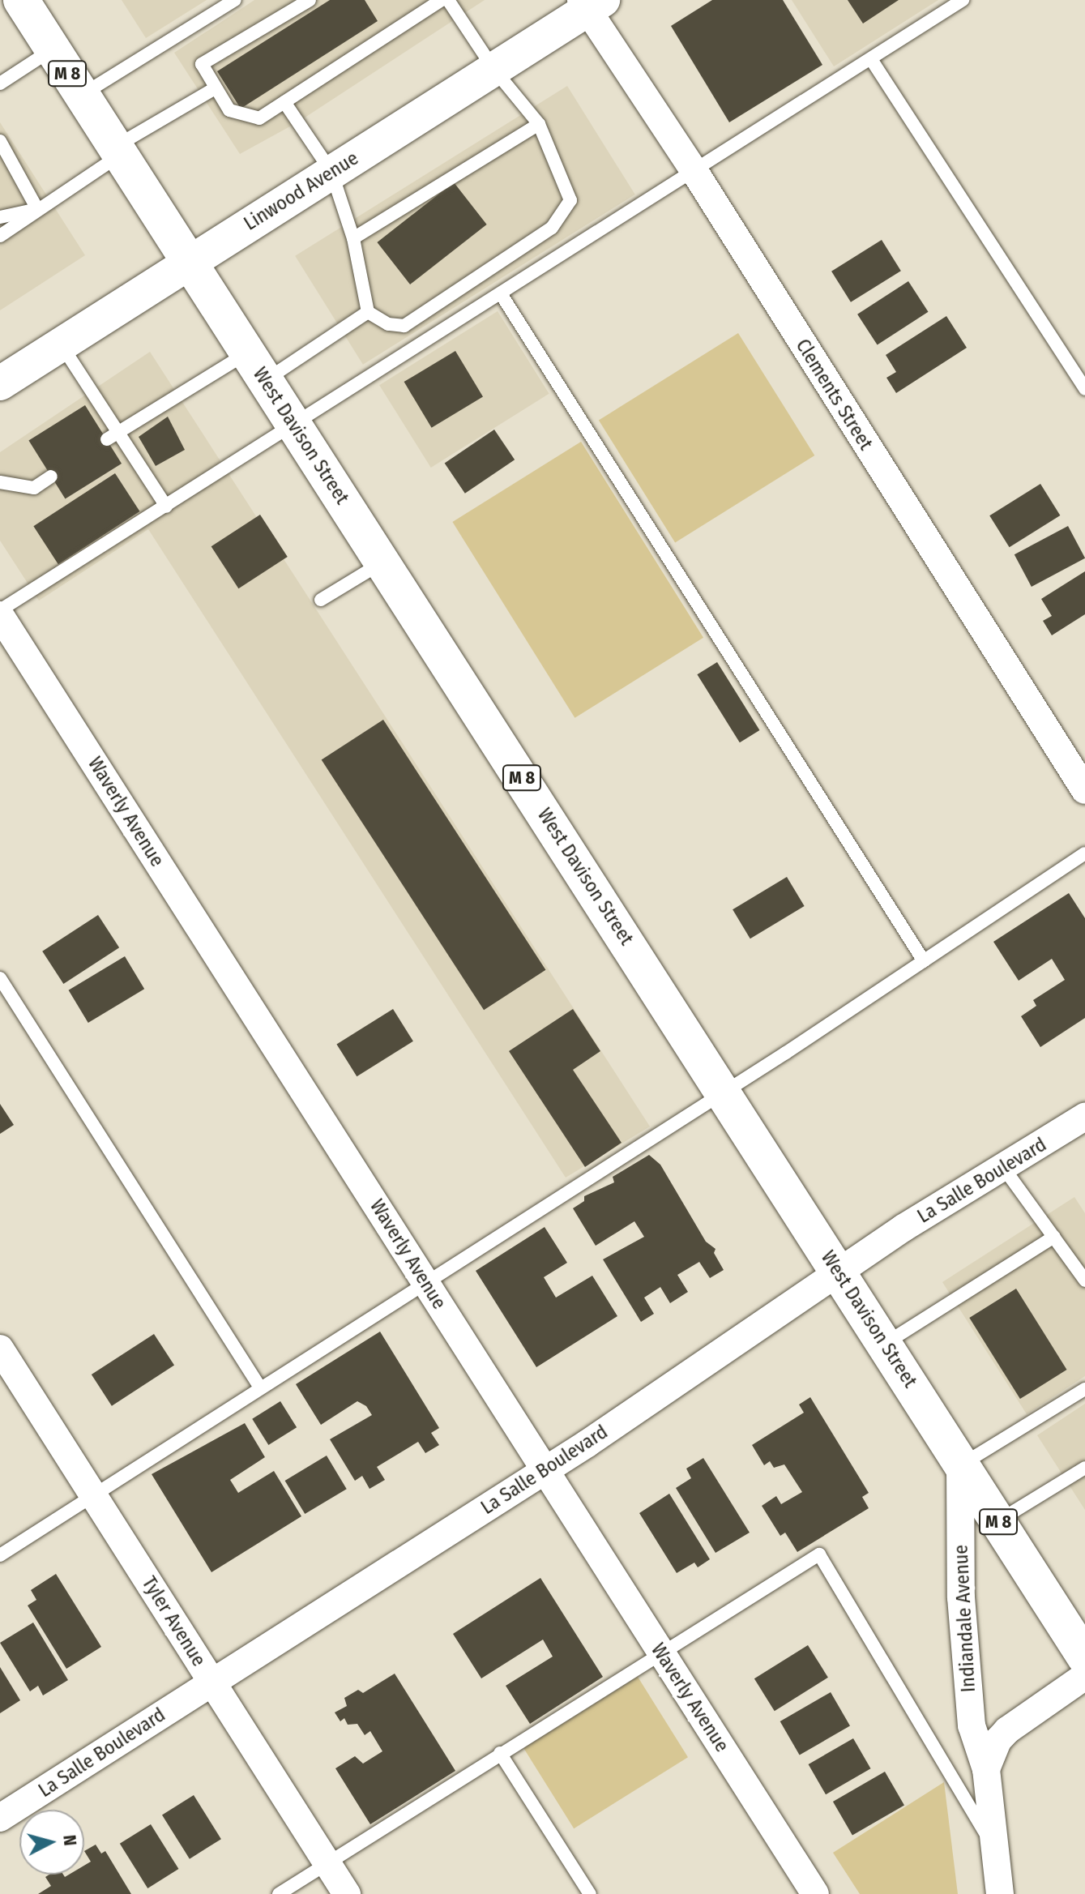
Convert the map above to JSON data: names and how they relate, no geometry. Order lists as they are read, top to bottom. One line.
{"streets":{"highway":["M 8","West Davison Street"],"street":["Linwood Avenue","Clements Street","Waverly Avenue","La Salle Boulevard","Indiandale Avenue","Tyler Avenue"]},"crossings":[["Linwood Avenue","Clements Street"],["Linwood Avenue","West Davison Street"],["West Davison Street","La Salle Boulevard"],["West Davison Street","Indiandale Avenue"],["Waverly Avenue","La Salle Boulevard"],["La Salle Boulevard","Tyler Avenue"]],"north":"right"}
